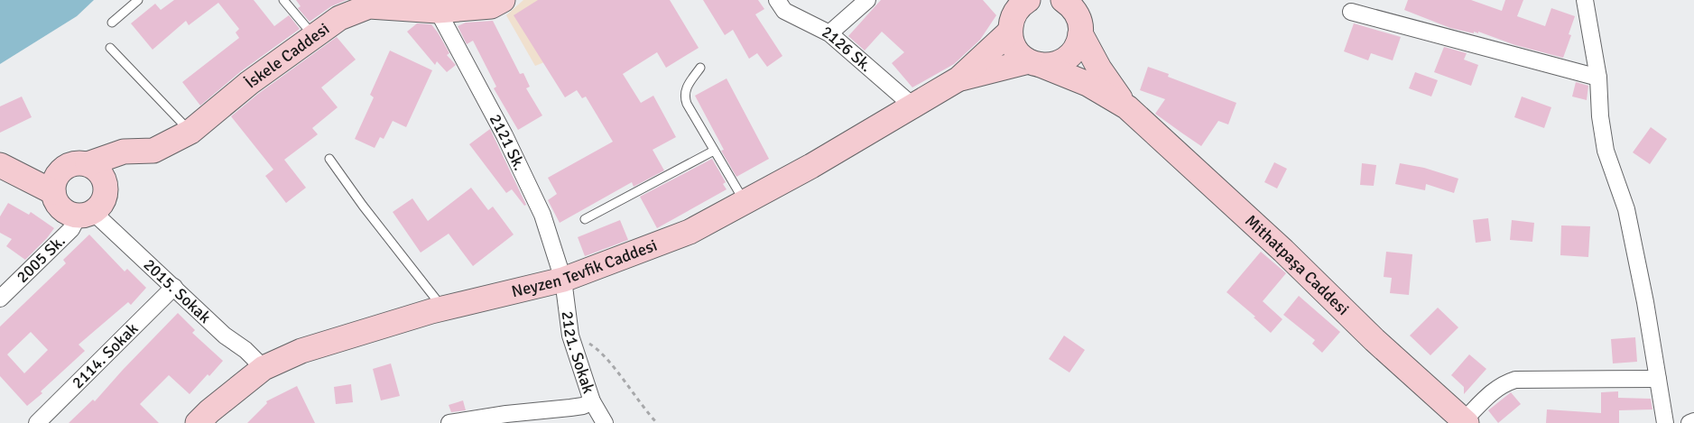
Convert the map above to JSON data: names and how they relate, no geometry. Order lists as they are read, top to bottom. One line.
{"streets":{"street":["2126 Sk.","İskele Caddesi","2121 Sk.","2005 Sk.","Mithatpaşa Caddesi","Neyzen Tevfik Caddesi","2015. Sokak","2121. Sokak","2114. Sokak"]},"crossings":[["2126 Sk.","Neyzen Tevfik Caddesi"],["İskele Caddesi","2121 Sk."],["İskele Caddesi","2005 Sk."],["İskele Caddesi","2015. Sokak"],["2121 Sk.","Neyzen Tevfik Caddesi"],["2121 Sk.","2121. Sokak"],["2005 Sk.","2015. Sokak"],["Neyzen Tevfik Caddesi","2015. Sokak"],["Neyzen Tevfik Caddesi","2121. Sokak"],["2015. Sokak","2114. Sokak"]]}
